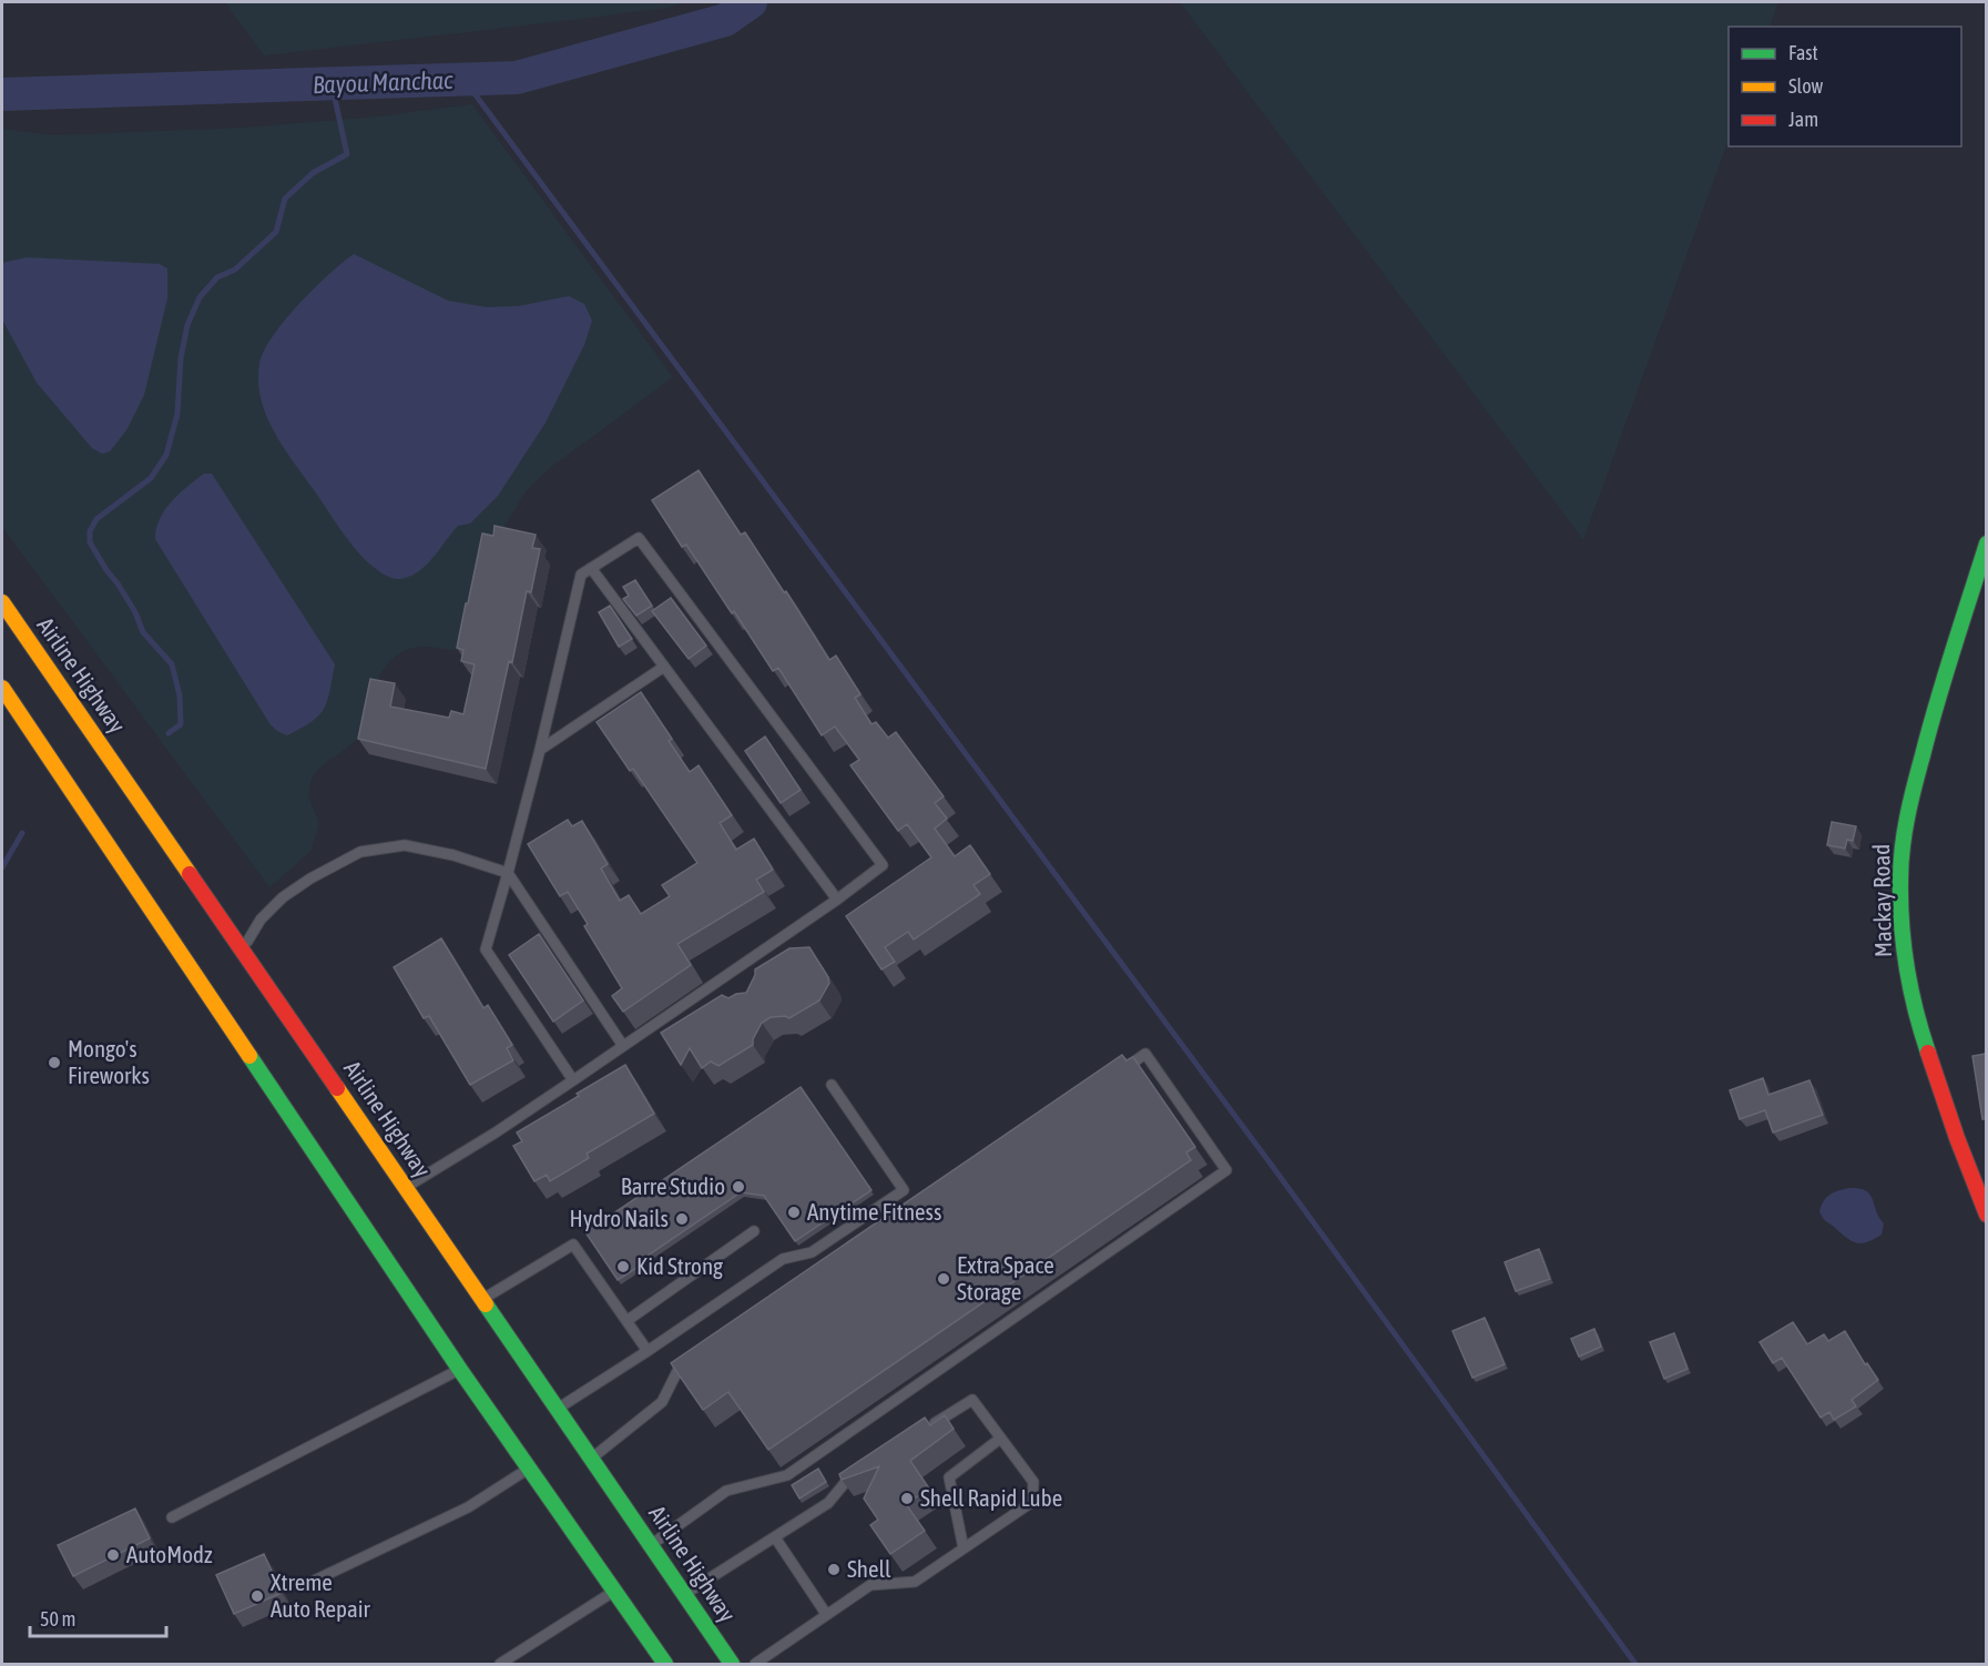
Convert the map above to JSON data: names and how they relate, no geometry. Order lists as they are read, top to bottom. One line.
{"streets":{"main road":["Airline Highway","Mackay Road"]},"water":["Bayou Manchac"],"places":["Mongo's Fireworks","Barre Studio","Anytime Fitness","Hydro Nails","Kid Strong","Extra Space Storage","Shell Rapid Lube","AutoModz","Shell","Xtreme Auto Repair"],"legend":["Fast","Slow","Jam"],"scale_bar":"50 m"}
